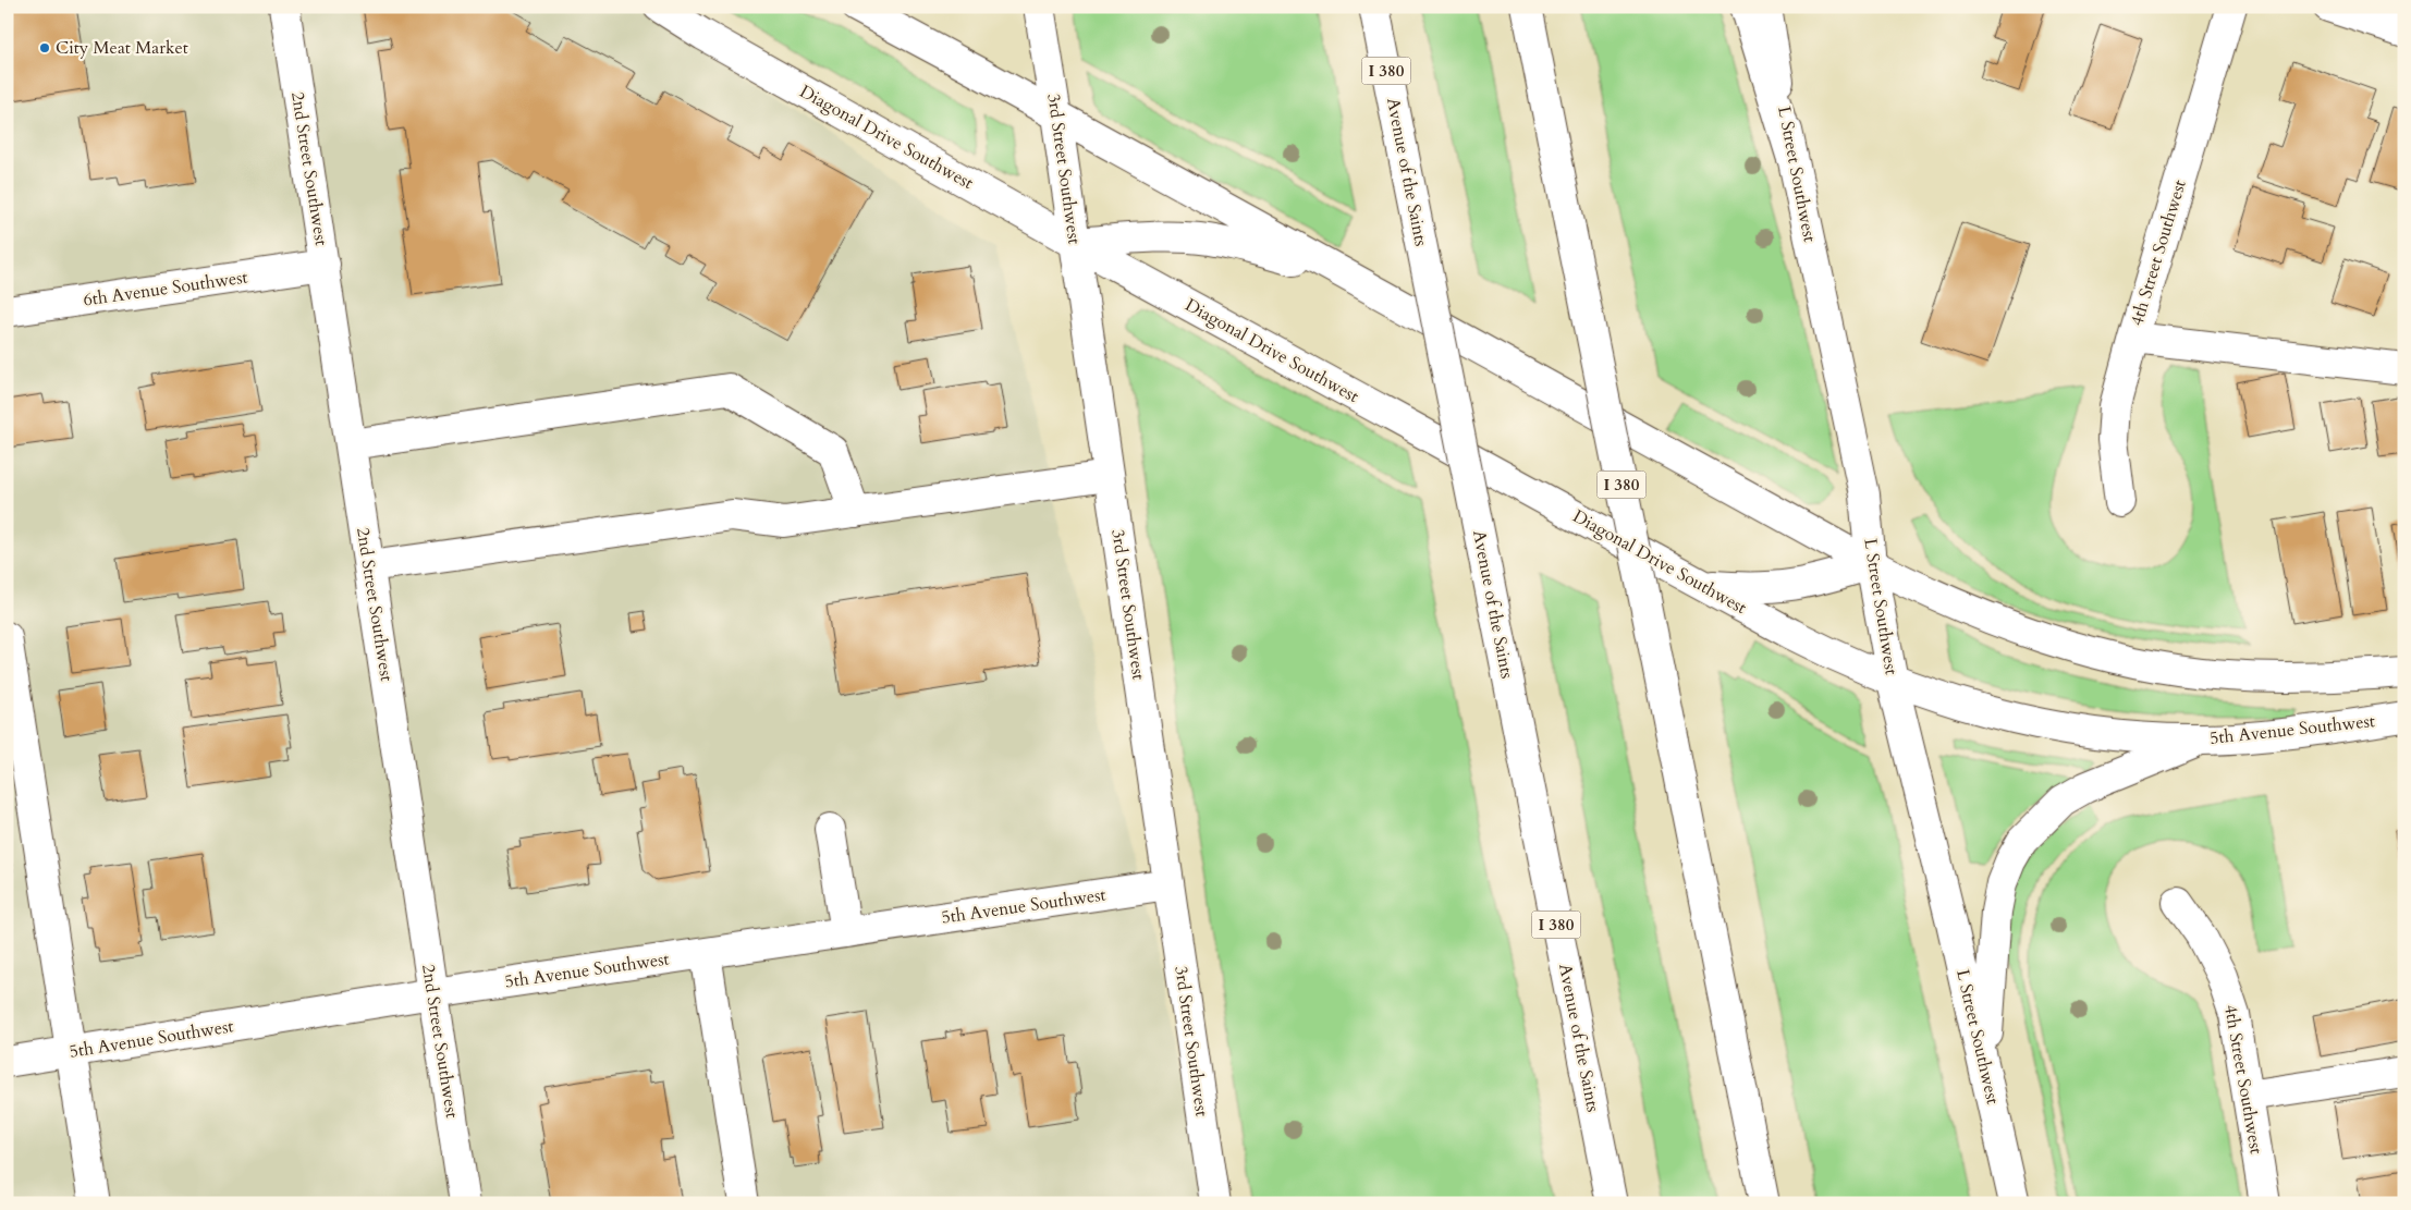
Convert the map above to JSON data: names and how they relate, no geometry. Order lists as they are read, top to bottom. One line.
{"streets":{"main road":["I 380","Diagonal Drive Southwest","2nd Street Southwest","3rd Street Southwest","Avenue of the Saints","L Street Southwest","4th Street Southwest","6th Avenue Southwest","5th Avenue Southwest"]},"crossings":[["Diagonal Drive Southwest","3rd Street Southwest"],["Diagonal Drive Southwest","L Street Southwest"],["Diagonal Drive Southwest","5th Avenue Southwest"],["2nd Street Southwest","6th Avenue Southwest"],["2nd Street Southwest","5th Avenue Southwest"],["3rd Street Southwest","5th Avenue Southwest"],["L Street Southwest","5th Avenue Southwest"]],"places":["City Meat Market"]}
